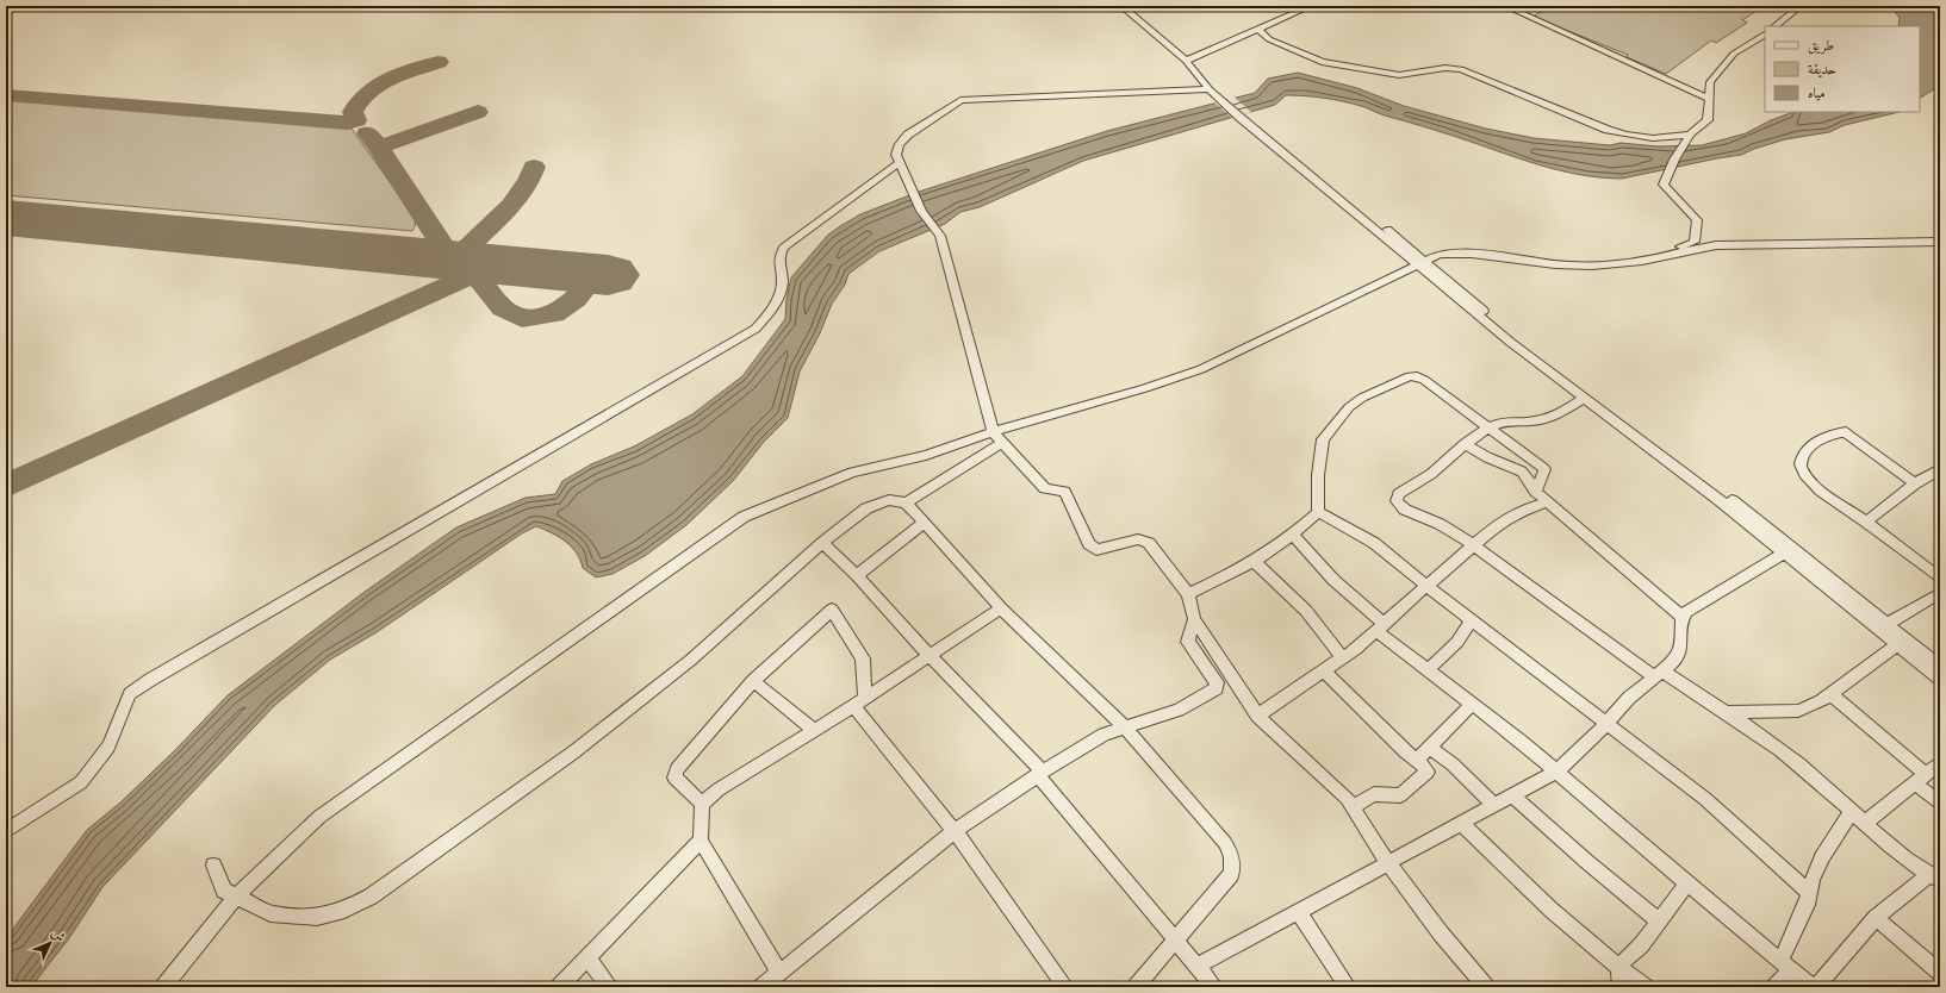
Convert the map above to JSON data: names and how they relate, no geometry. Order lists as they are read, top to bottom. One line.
{"legend":["طريق","حديقة","مياه"],"north":"top right"}
